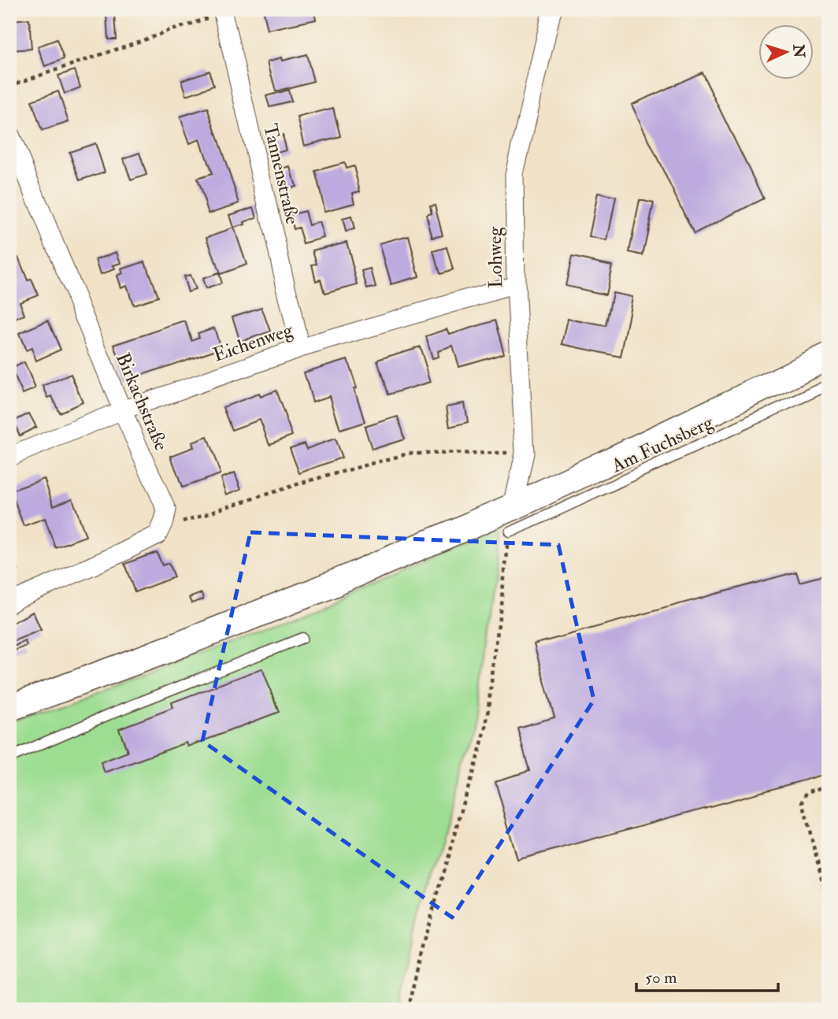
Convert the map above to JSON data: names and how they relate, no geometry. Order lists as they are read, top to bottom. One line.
{"streets":{"street":["Tannenstraße","Lohweg","Eichenweg","Birkachstraße"],"lane":["Am Fuchsberg"]},"crossings":[["Tannenstraße","Eichenweg"],["Lohweg","Eichenweg"],["Lohweg","Am Fuchsberg"],["Eichenweg","Birkachstraße"]],"scale_bar":"50 m","north":"right"}
